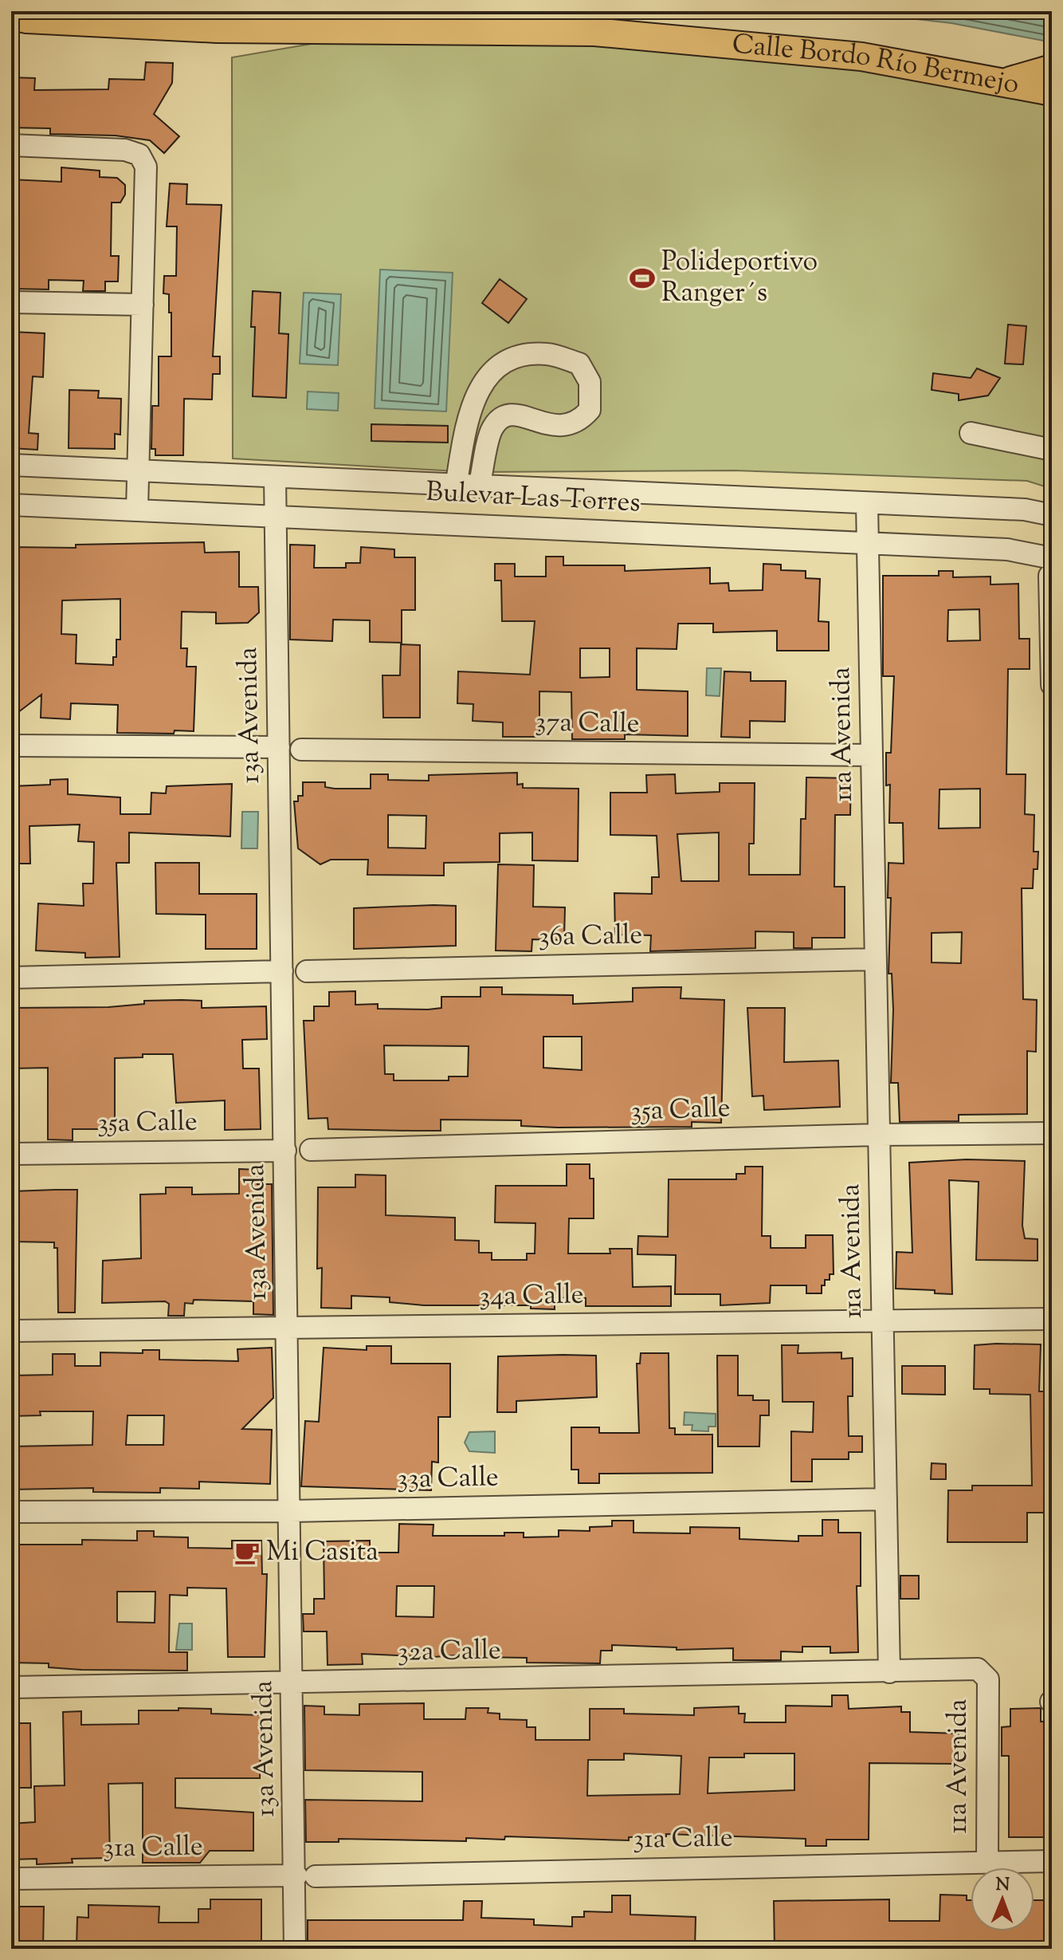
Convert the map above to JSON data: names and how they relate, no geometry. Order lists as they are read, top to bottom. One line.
{"streets":{"main road":["Calle Bordo Río Bermejo"],"street":["Bulevar Las Torres","13a Avenida","37a Calle","11a Avenida","36a Calle","35a Calle","34a Calle","33a Calle","32a Calle","31a Calle"]},"crossings":[["Bulevar Las Torres","13a Avenida"],["Bulevar Las Torres","11a Avenida"],["13a Avenida","35a Calle"],["13a Avenida","34a Calle"],["13a Avenida","33a Calle"],["13a Avenida","32a Calle"],["13a Avenida","31a Calle"],["37a Calle","11a Avenida"],["11a Avenida","36a Calle"],["11a Avenida","35a Calle"],["11a Avenida","34a Calle"],["11a Avenida","33a Calle"],["11a Avenida","32a Calle"],["11a Avenida","31a Calle"]],"places":{"sports":["Polideportivo Ranger´s"],"cafe":["Mi Casita"]},"north":"top"}
